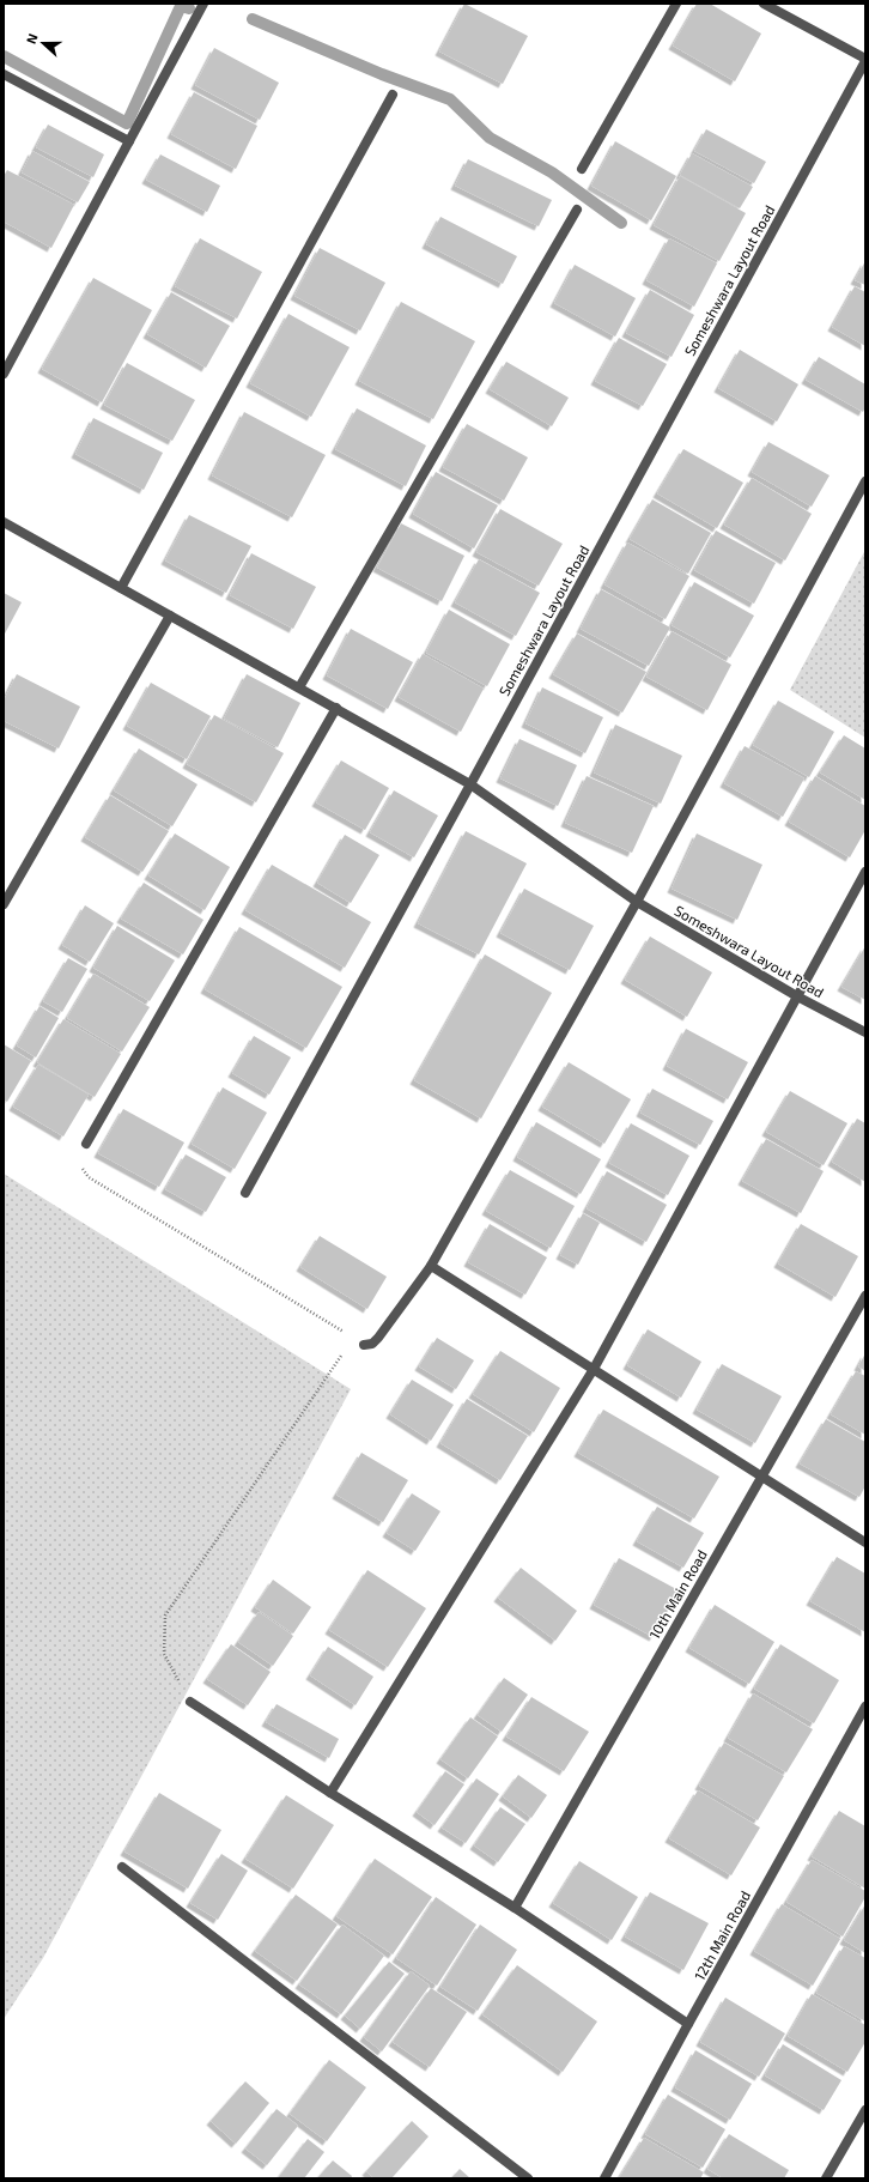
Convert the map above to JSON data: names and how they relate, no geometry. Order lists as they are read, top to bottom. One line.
{"streets":{"street":["Someshwara Layout Road","10th Main Road","12th Main Road"]},"north":"left"}
